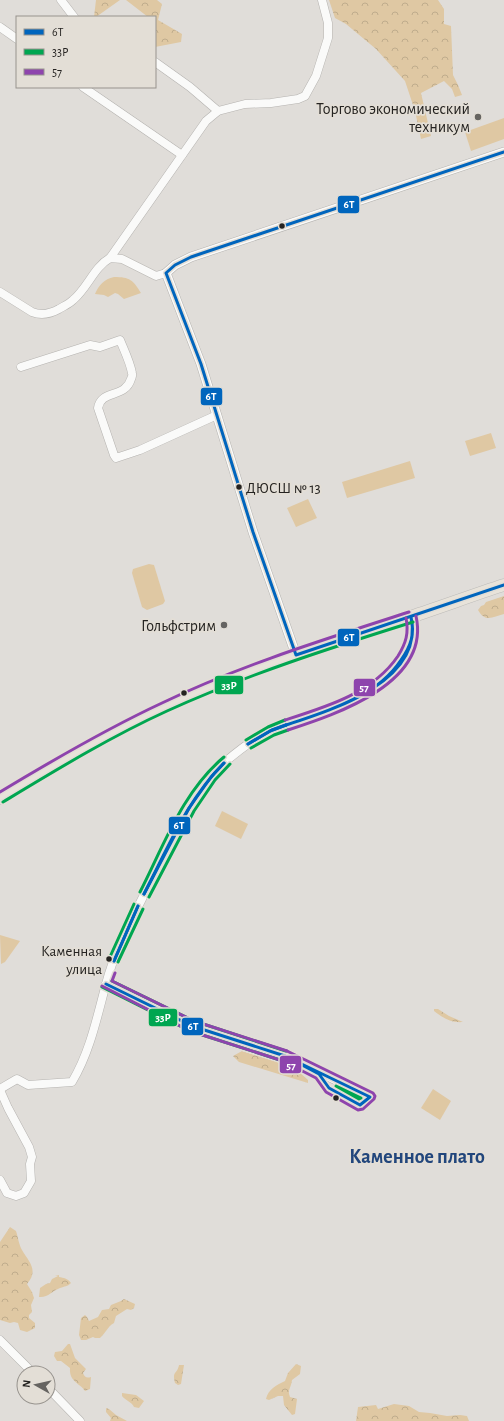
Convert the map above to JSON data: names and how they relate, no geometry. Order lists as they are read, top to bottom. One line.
{"districts":["Каменное плато"],"places":["Торгово экономический техникум","ДЮСШ № 13","Гольфстрим","Каменная улица"],"lines":["transit line 6Т","transit line 57","transit line 33Р"],"legend":["6Т","33Р","57"],"north":"left"}
